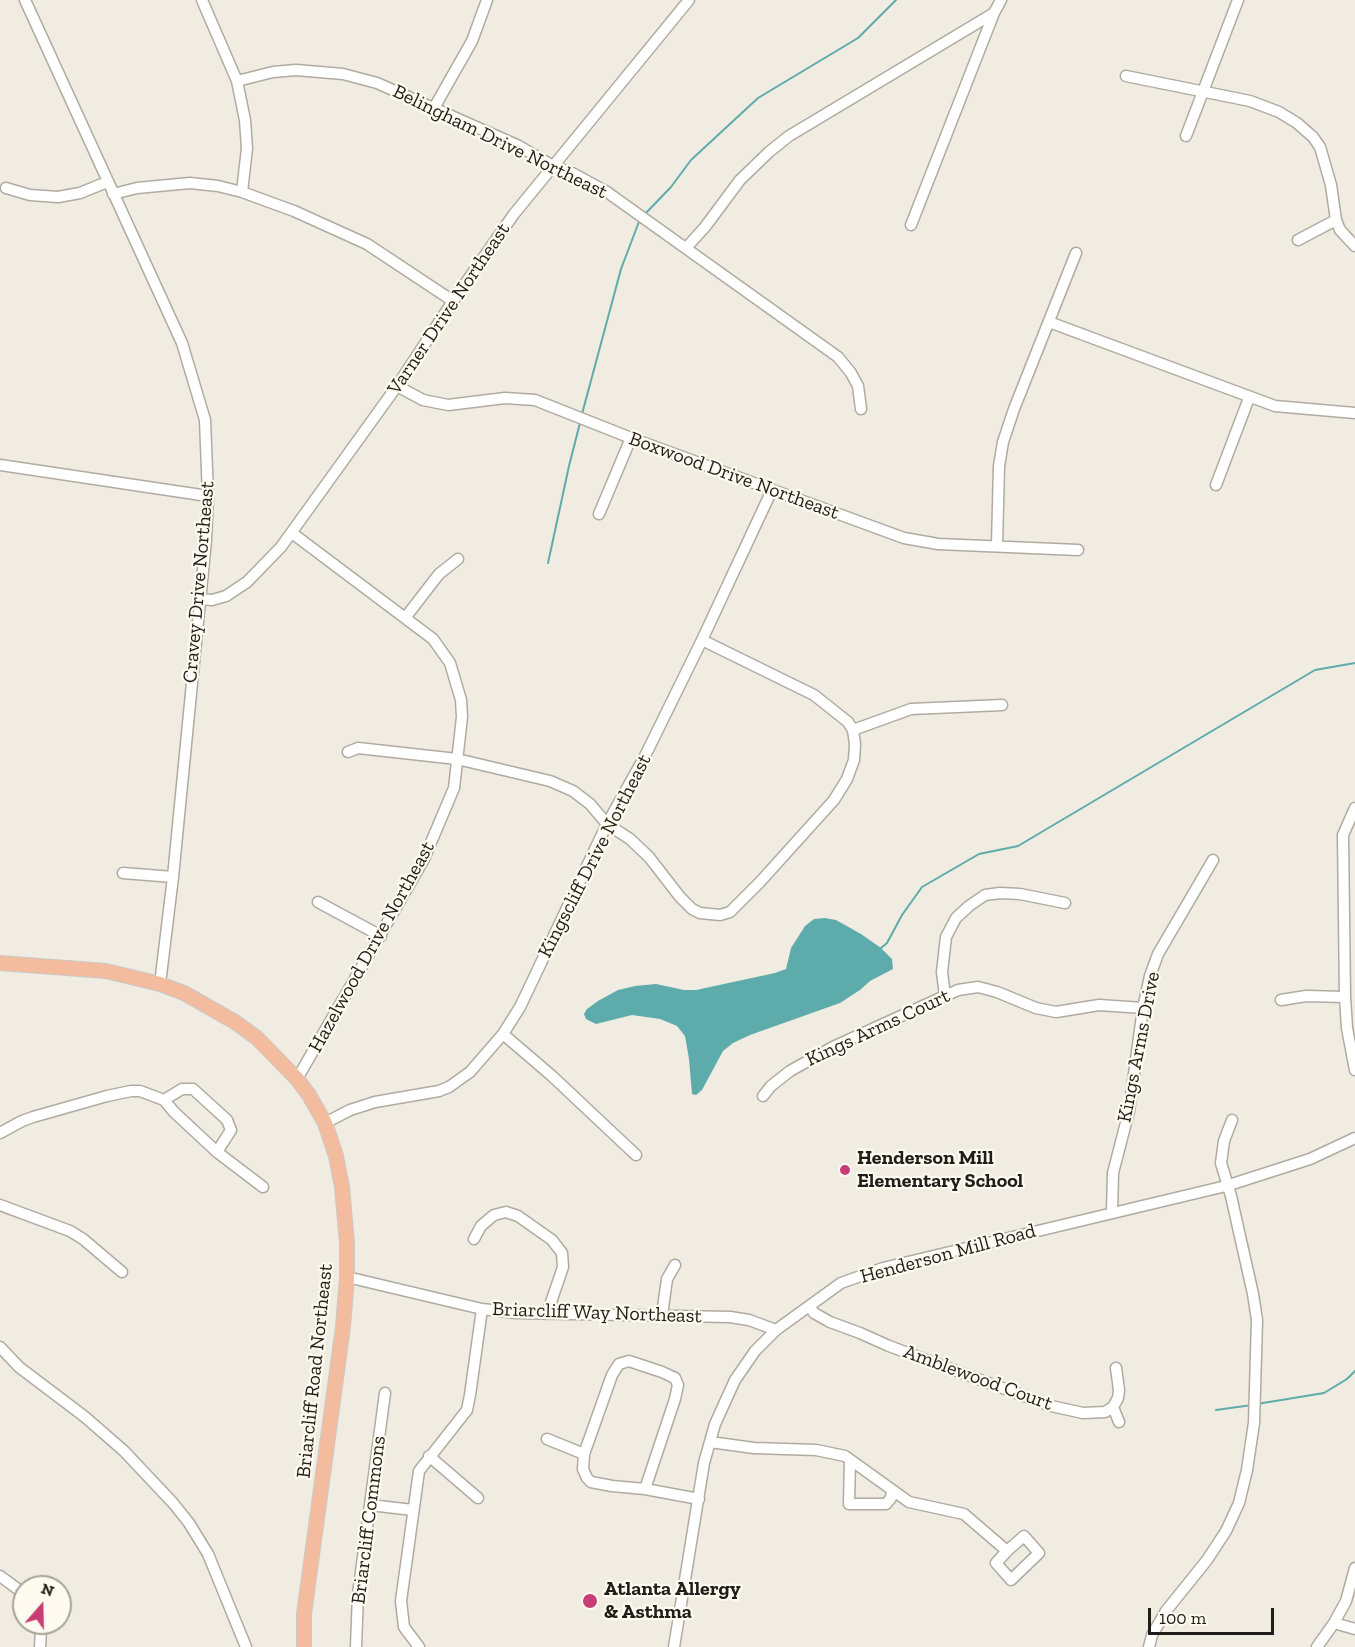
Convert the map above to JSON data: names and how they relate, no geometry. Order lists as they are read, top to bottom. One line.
{"streets":{"main road":["Briarcliff Road Northeast"],"street":["Belingham Drive Northeast","Varner Drive Northeast","Boxwood Drive Northeast","Cravey Drive Northeast","Kingscliff Drive Northeast","Hazelwood Drive Northeast","Kings Arms Court","Kings Arms Drive","Henderson Mill Road","Briarcliff Way Northeast","Amblewood Court","Briarcliff Commons"]},"crossings":[["Belingham Drive Northeast","Varner Drive Northeast"],["Varner Drive Northeast","Boxwood Drive Northeast"],["Varner Drive Northeast","Cravey Drive Northeast"],["Varner Drive Northeast","Hazelwood Drive Northeast"],["Boxwood Drive Northeast","Kingscliff Drive Northeast"],["Cravey Drive Northeast","Briarcliff Road Northeast"],["Kingscliff Drive Northeast","Briarcliff Road Northeast"],["Hazelwood Drive Northeast","Briarcliff Road Northeast"],["Kings Arms Court","Kings Arms Drive"],["Kings Arms Drive","Henderson Mill Road"],["Henderson Mill Road","Briarcliff Way Northeast"],["Henderson Mill Road","Amblewood Court"],["Briarcliff Way Northeast","Briarcliff Road Northeast"]],"places":["Henderson Mill Elementary School","Atlanta Allergy & Asthma"],"scale_bar":"100 m","north":"top"}
